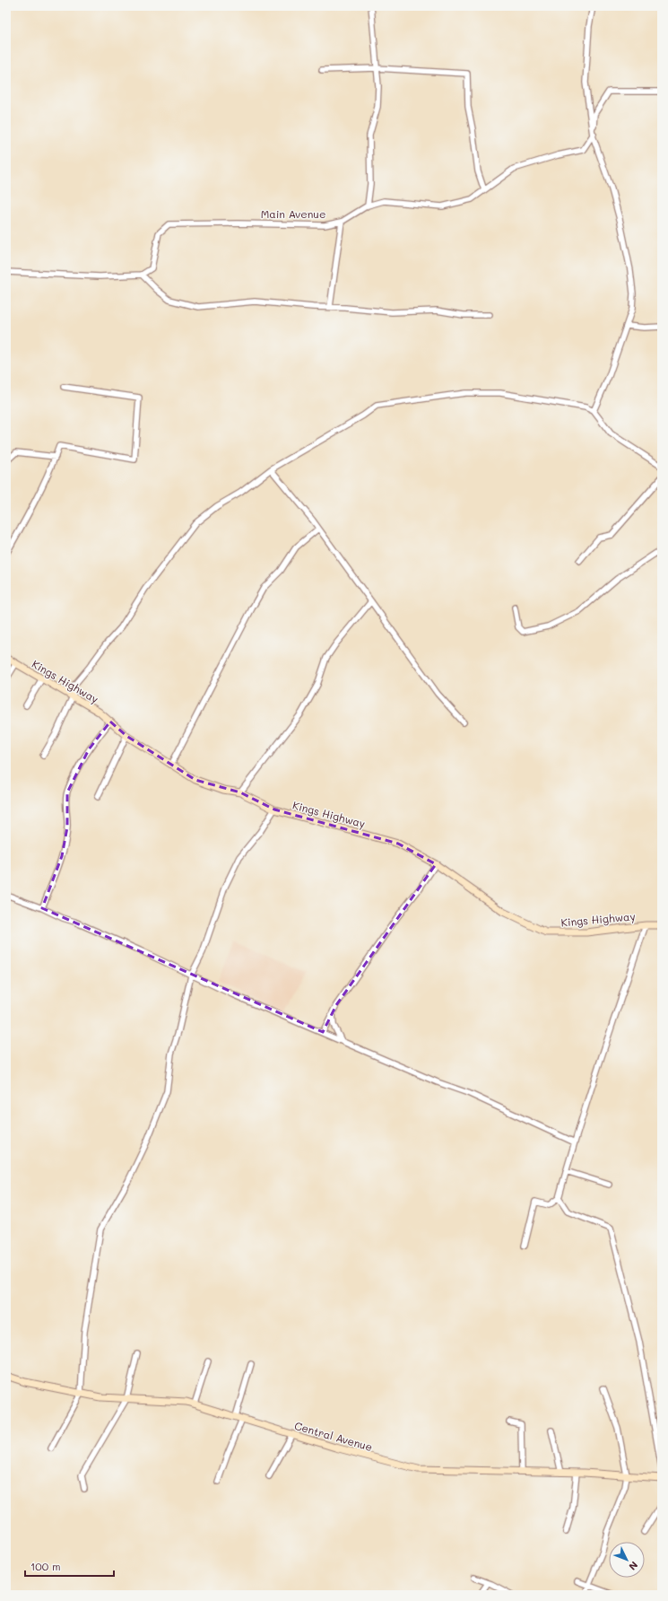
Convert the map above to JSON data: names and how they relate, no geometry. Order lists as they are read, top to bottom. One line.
{"streets":{"street":["Main Avenue","Kings Highway","Central Avenue"]},"scale_bar":"100 m","north":"bottom right"}
